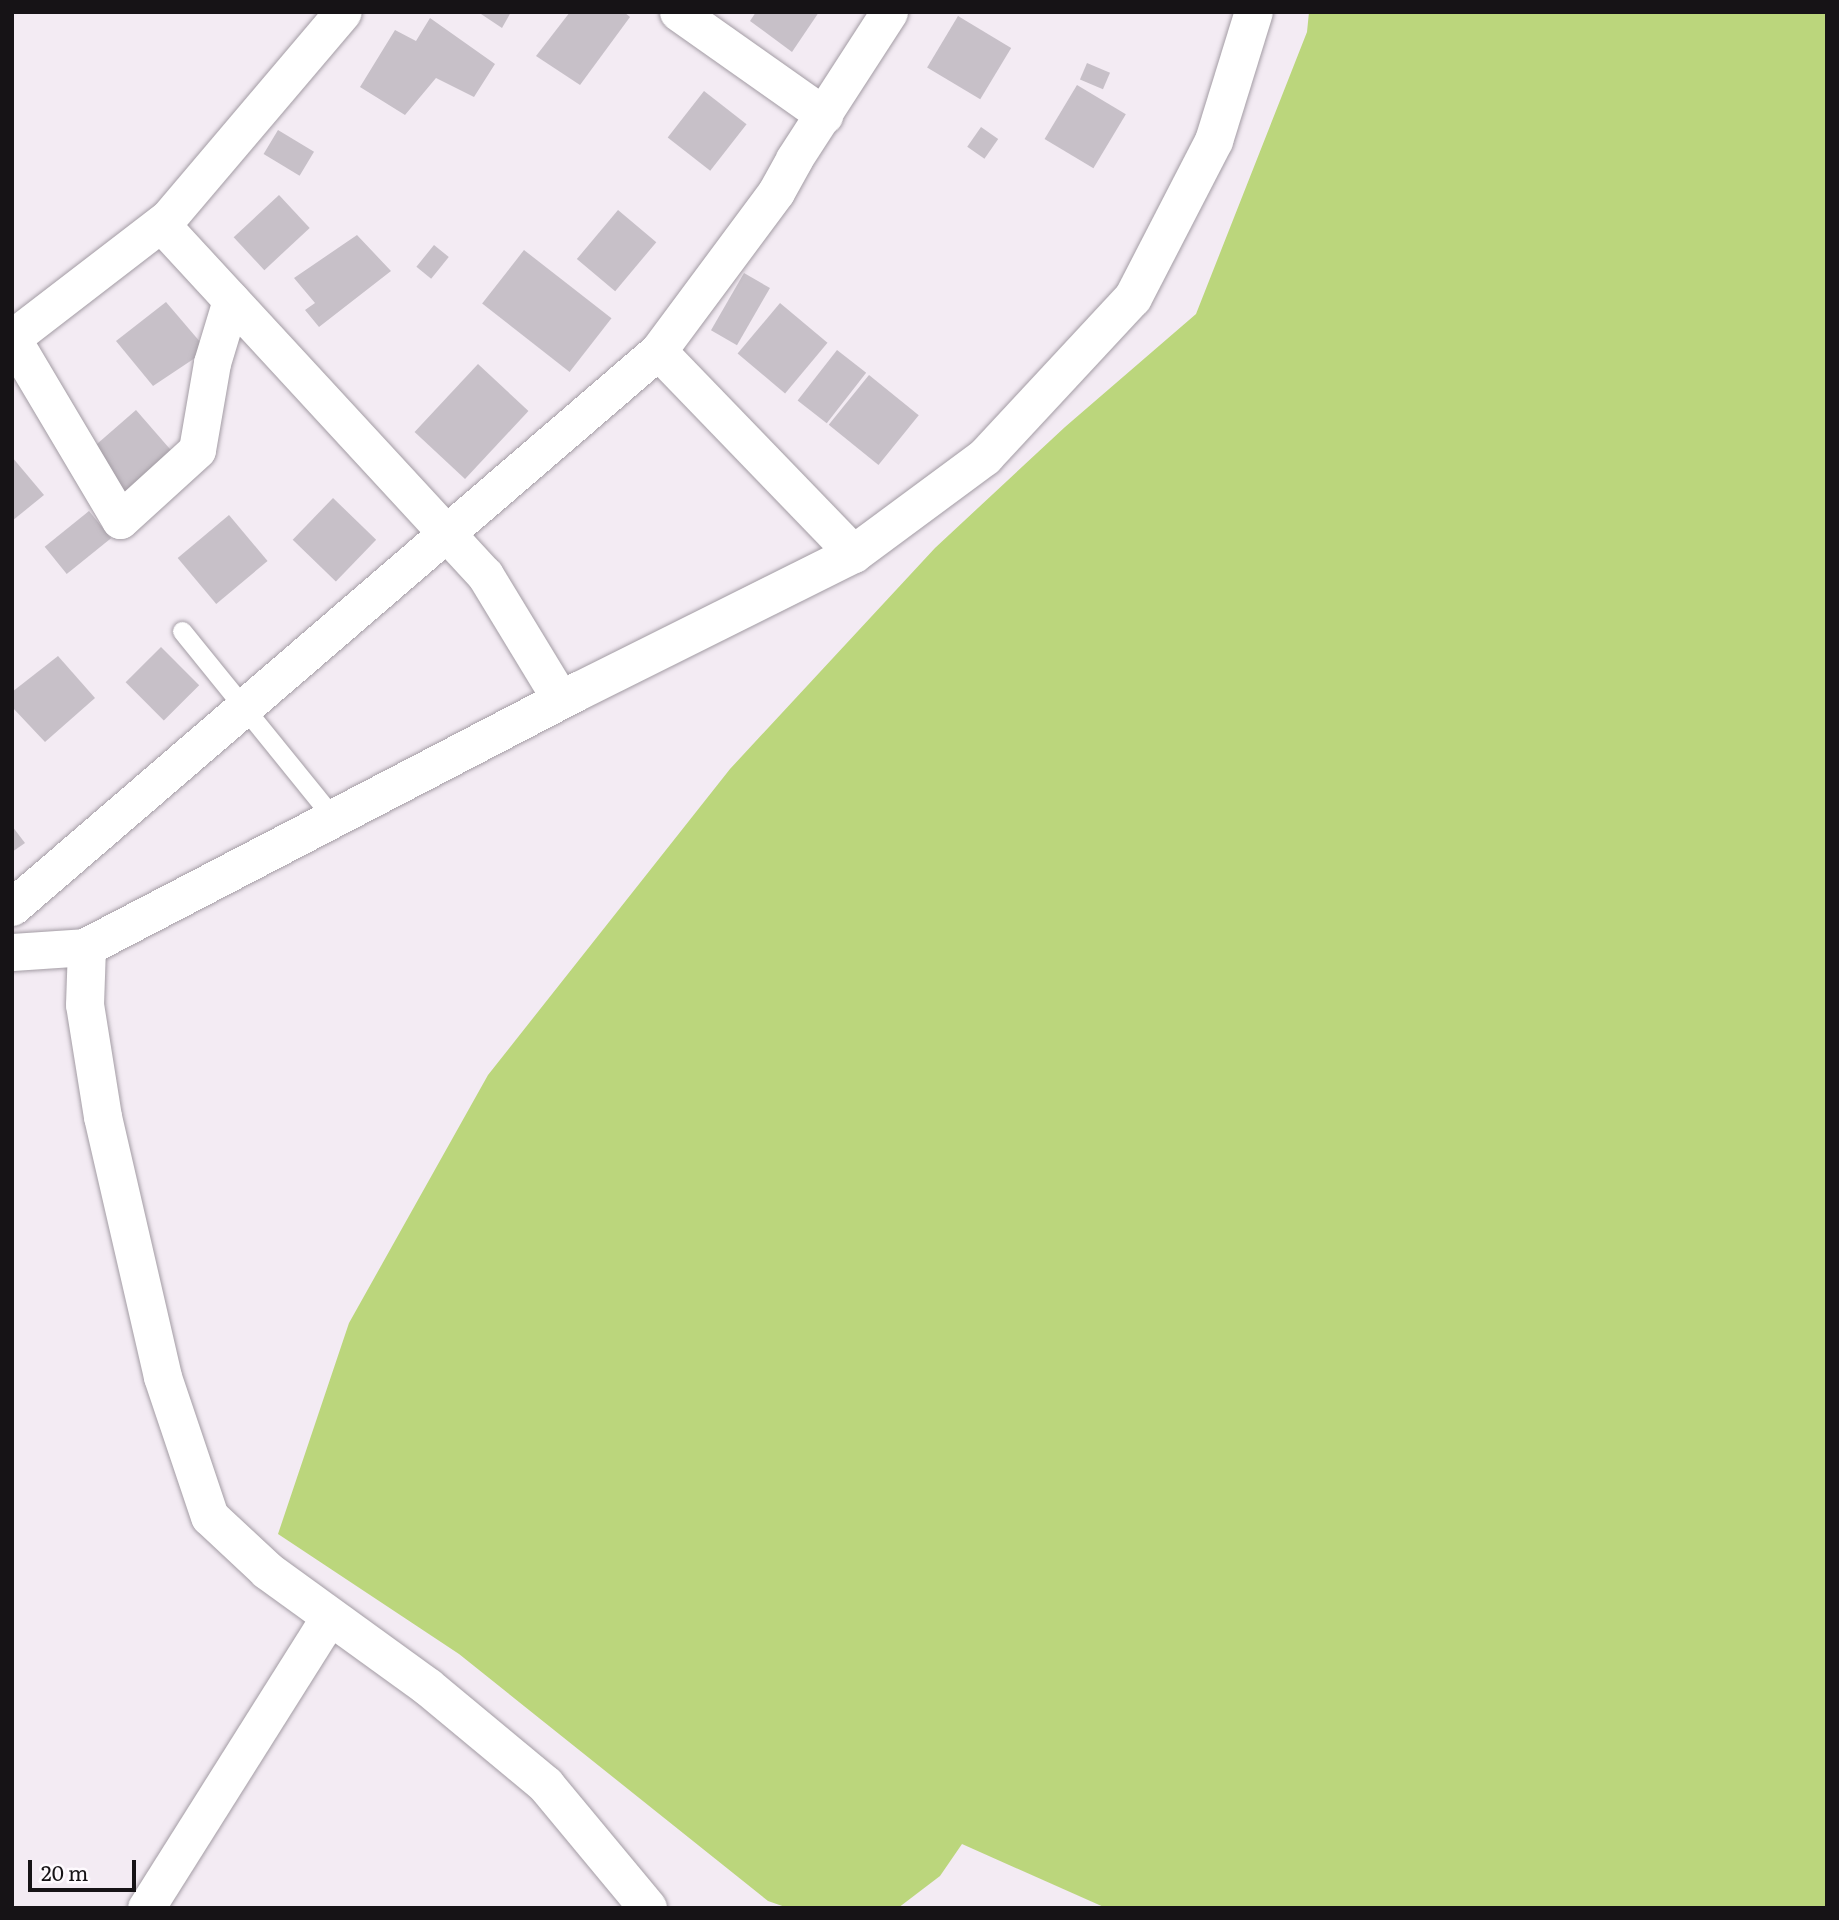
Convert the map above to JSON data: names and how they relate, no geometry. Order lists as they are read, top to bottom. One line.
{"scale_bar":"20 m"}
